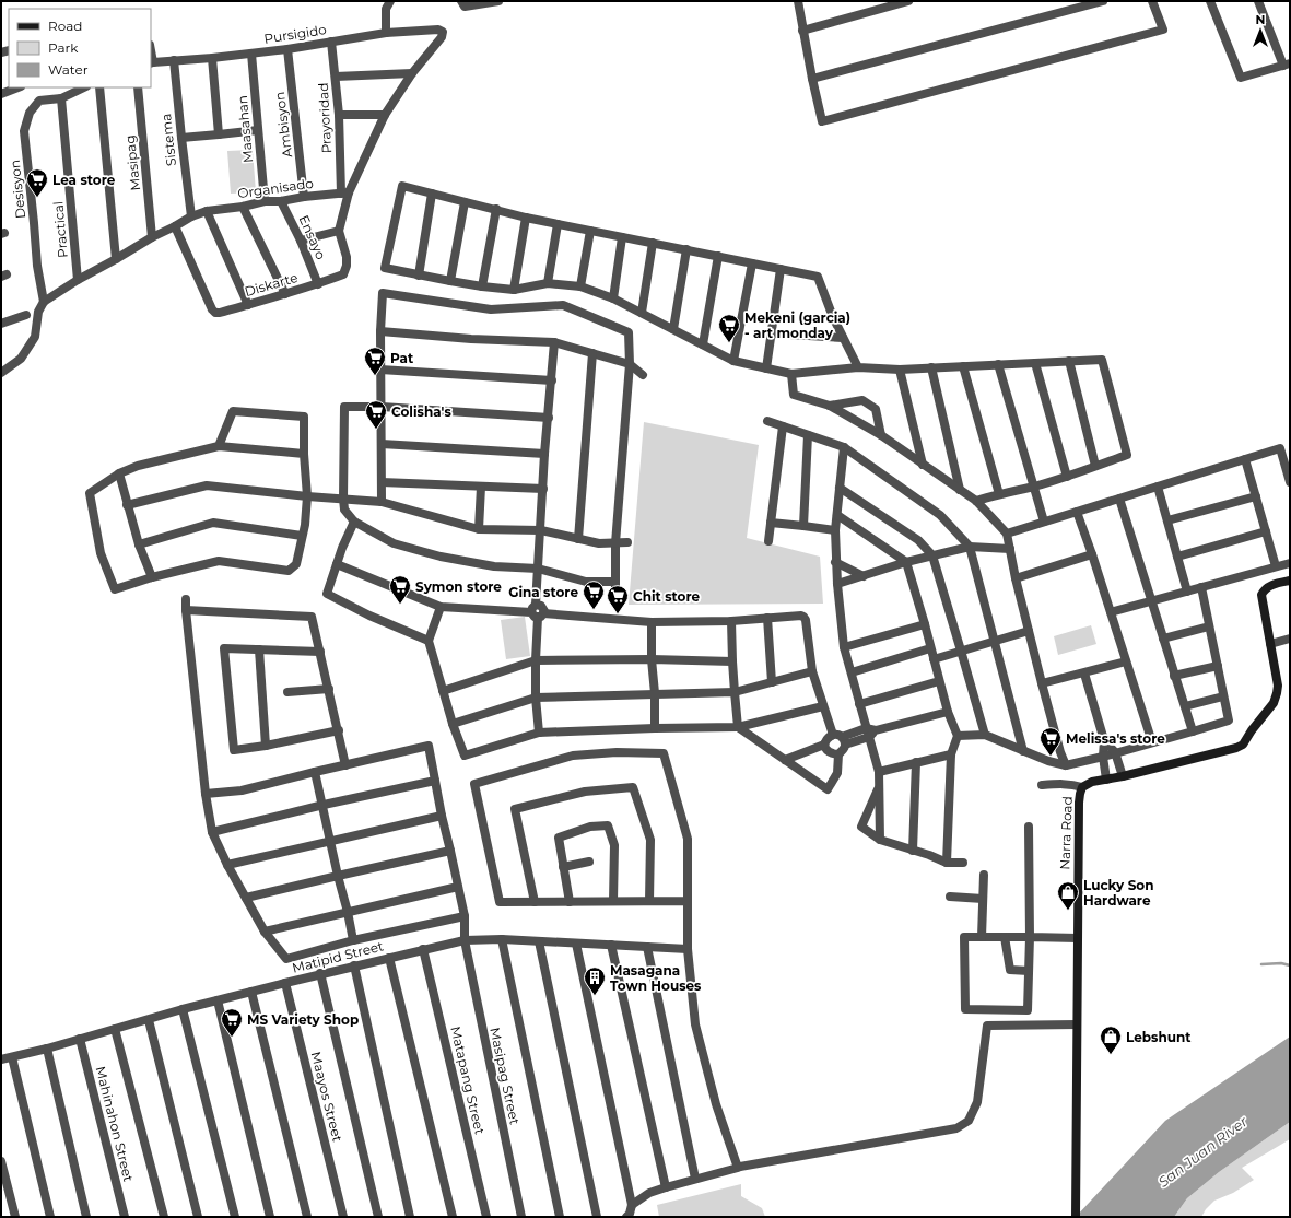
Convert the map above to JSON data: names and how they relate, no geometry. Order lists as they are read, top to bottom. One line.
{"streets":{"main road":["Narra Road"],"street":["Pursigido","Prayoridad","Ambisyon","Maasahan","Sistema","Masipag","Organisado","Desisyon","Practical","Ensayo","Diskarte","Matipid Street","Masipag Street","Matapang Street","Maayos Street","Mahinahon Street"]},"crossings":[["Pursigido","Prayoridad"],["Pursigido","Ambisyon"],["Pursigido","Maasahan"],["Pursigido","Sistema"],["Prayoridad","Organisado"],["Ambisyon","Organisado"],["Maasahan","Organisado"],["Sistema","Organisado"],["Masipag","Organisado"],["Organisado","Desisyon"],["Organisado","Practical"],["Organisado","Ensayo"],["Organisado","Diskarte"],["Desisyon","Practical"],["Ensayo","Diskarte"],["Matipid Street","Masipag Street"],["Matipid Street","Matapang Street"],["Matipid Street","Maayos Street"],["Matipid Street","Mahinahon Street"]],"water":["San Juan River"],"places":{"supermarket":["Lea store","Mekeni (garcia) - art monday","Pat","Colisha's","Symon store","Gina store","Chit store","Melissa's store","MS Variety Shop"],"shop":["Lucky Son Hardware","Lebshunt"],"building":["Masagana Town Houses"]},"legend":["Road","Park","Water"],"north":"top"}
